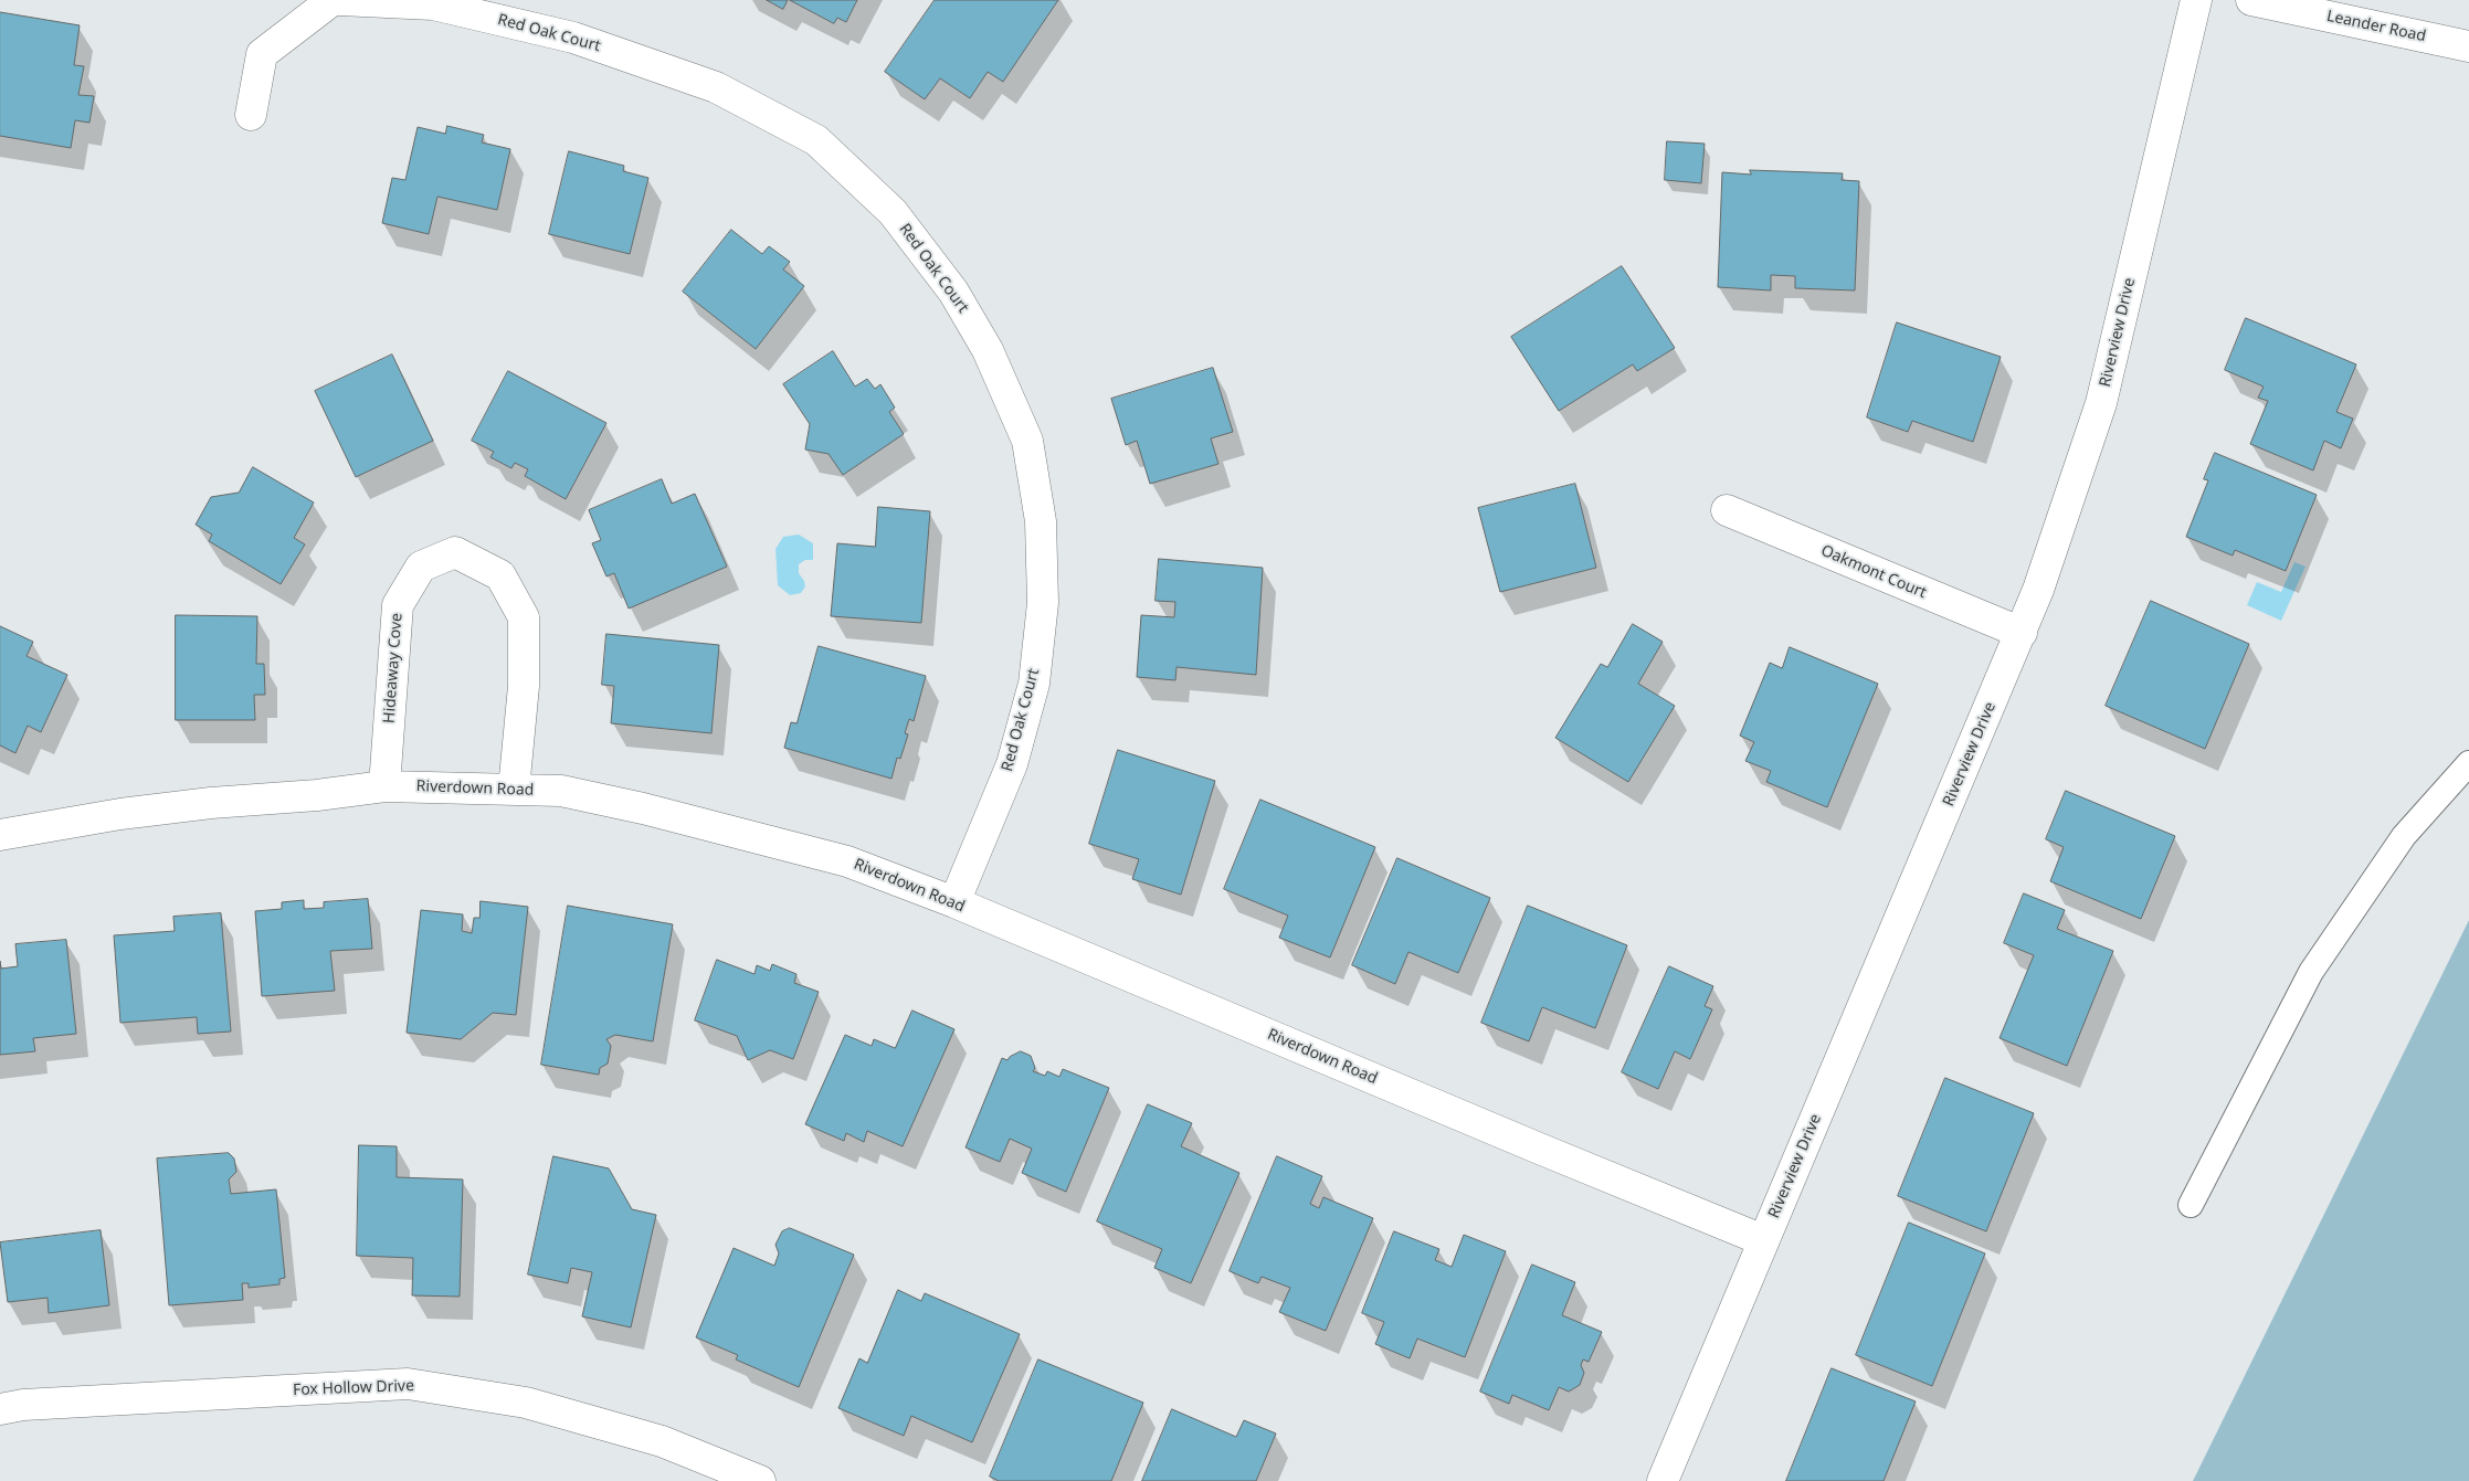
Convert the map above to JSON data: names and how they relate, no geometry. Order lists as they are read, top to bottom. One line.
{"streets":{"street":["Leander Road","Red Oak Court","Riverview Drive","Oakmont Court","Hideaway Cove","Riverdown Road","Fox Hollow Drive"]},"crossings":[["Red Oak Court","Riverdown Road"],["Riverview Drive","Oakmont Court"],["Riverview Drive","Riverdown Road"],["Hideaway Cove","Riverdown Road"]]}
